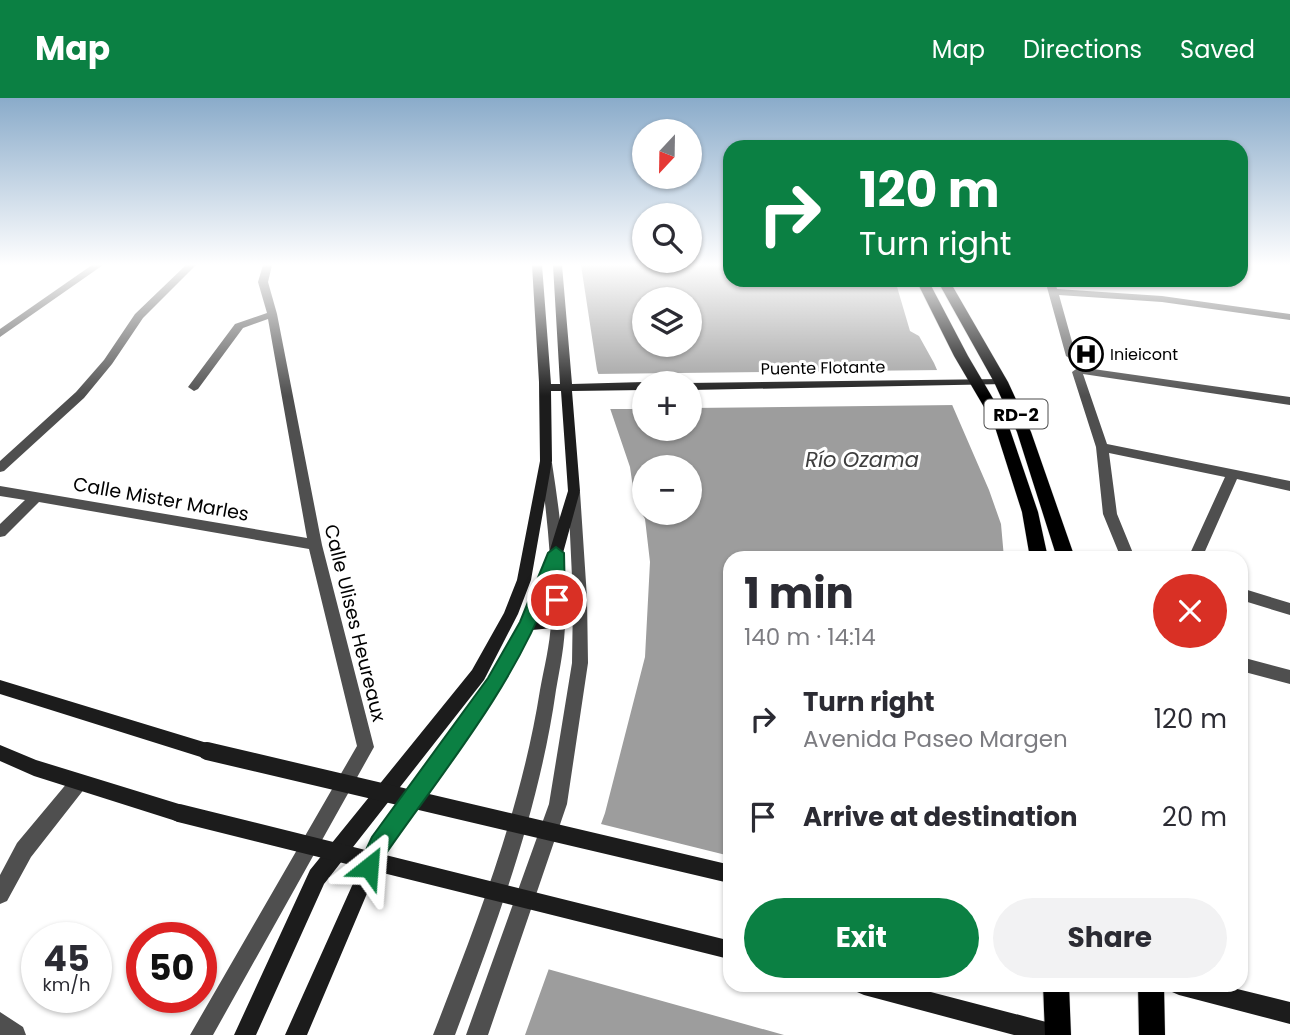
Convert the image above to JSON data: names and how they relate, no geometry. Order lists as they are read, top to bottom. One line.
{"streets":{"main road":["Puente Flotante","RD-2"],"street":["Calle Mister Marles","Calle Ulises Heureaux"]},"crossings":[["Puente Flotante","RD-2"],["Calle Mister Marles","Calle Ulises Heureaux"]],"water":["Río Ozama"],"places":{"hospital":["Inieicont"]},"north":"bottom","page":{"header":"Map","nav":["Map","Directions","Saved"],"map_buttons":["+","−"],"turn":["120 m","Turn right"],"heading":["1 min","140 m · 14:14"],"list":[{"name":"Turn right","note":"Avenida Paseo Margen","value":"120 m"},{"name":"Arrive at destination","value":"20 m"}],"buttons":["Exit","Share"],"speed":"45 km/h","limit":"50"}}
